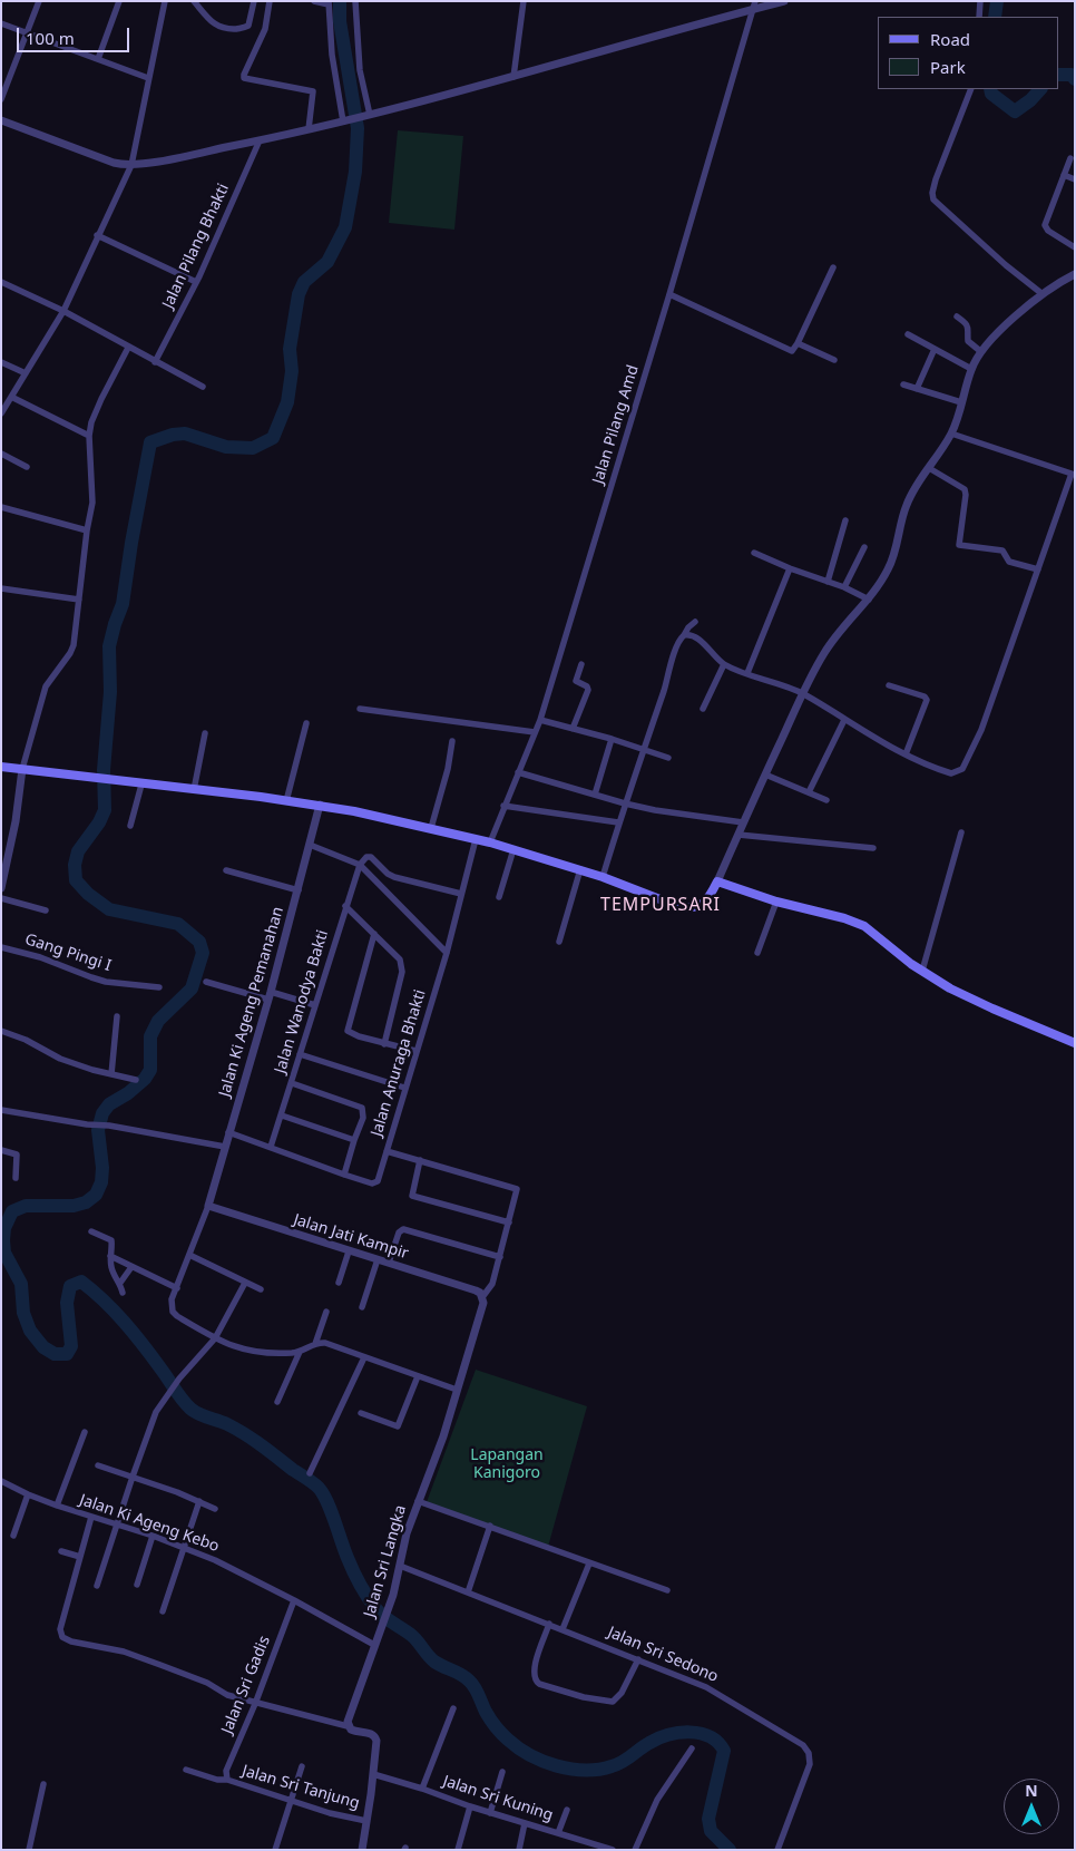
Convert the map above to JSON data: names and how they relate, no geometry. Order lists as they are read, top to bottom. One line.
{"streets":{"street":["Jalan Pilang Bhakti","Jalan Pilang Amd","Gang Pingi I","Jalan Ki Ageng Pemanahan","Jalan Wanodya Bakti","Jalan Anuraga Bhakti","Jalan Jati Kampir","Jalan Ki Ageng Kebo","Jalan Sri Langka","Jalan Sri Sedono","Jalan Sri Gadis","Jalan Sri Tanjung","Jalan Sri Kuning"]},"crossings":[["Jalan Ki Ageng Pemanahan","Jalan Jati Kampir"],["Jalan Jati Kampir","Jalan Sri Langka"],["Jalan Ki Ageng Kebo","Jalan Sri Langka"],["Jalan Ki Ageng Kebo","Jalan Sri Gadis"],["Jalan Sri Langka","Jalan Sri Sedono"],["Jalan Sri Gadis","Jalan Sri Tanjung"]],"districts":["TEMPURSARI"],"parks":["Lapangan Kanigoro"],"legend":["Road","Park"],"scale_bar":"100 m","north":"top"}
